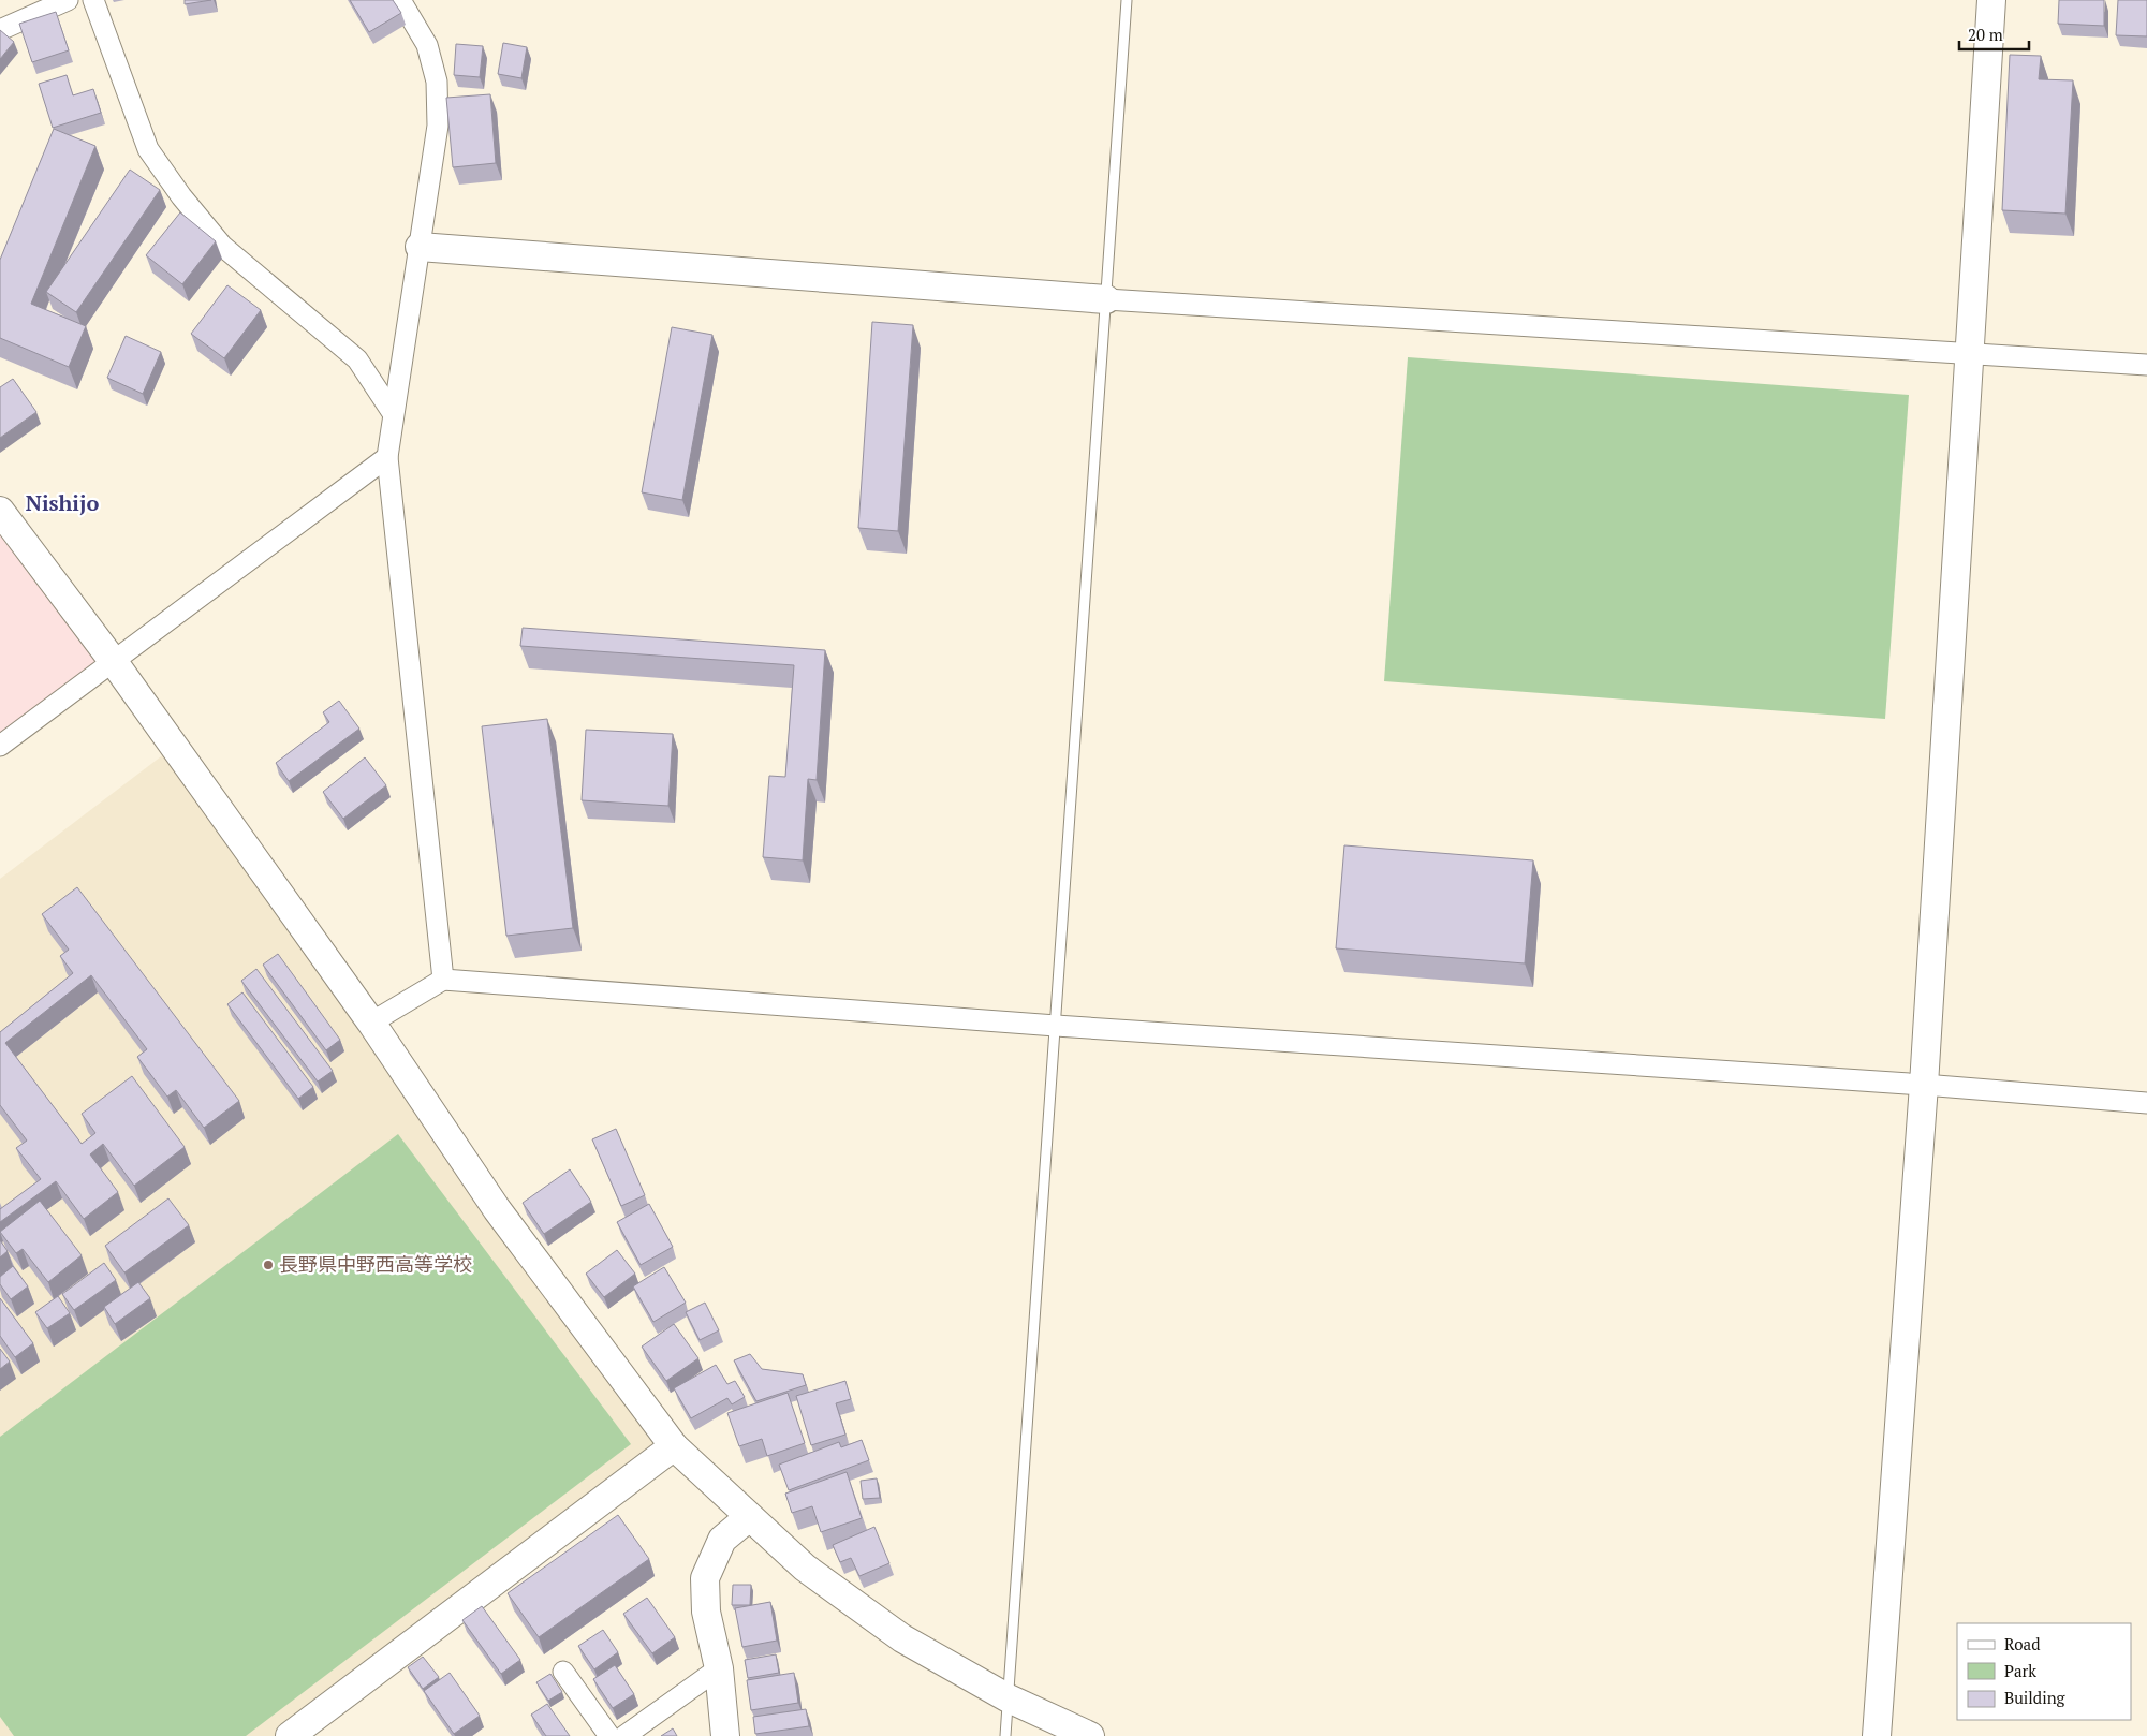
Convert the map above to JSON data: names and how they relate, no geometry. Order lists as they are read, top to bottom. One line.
{"districts":["Nishijo"],"places":["長野県中野西高等学校"],"legend":["Road","Park","Building"],"scale_bar":"20 m"}
